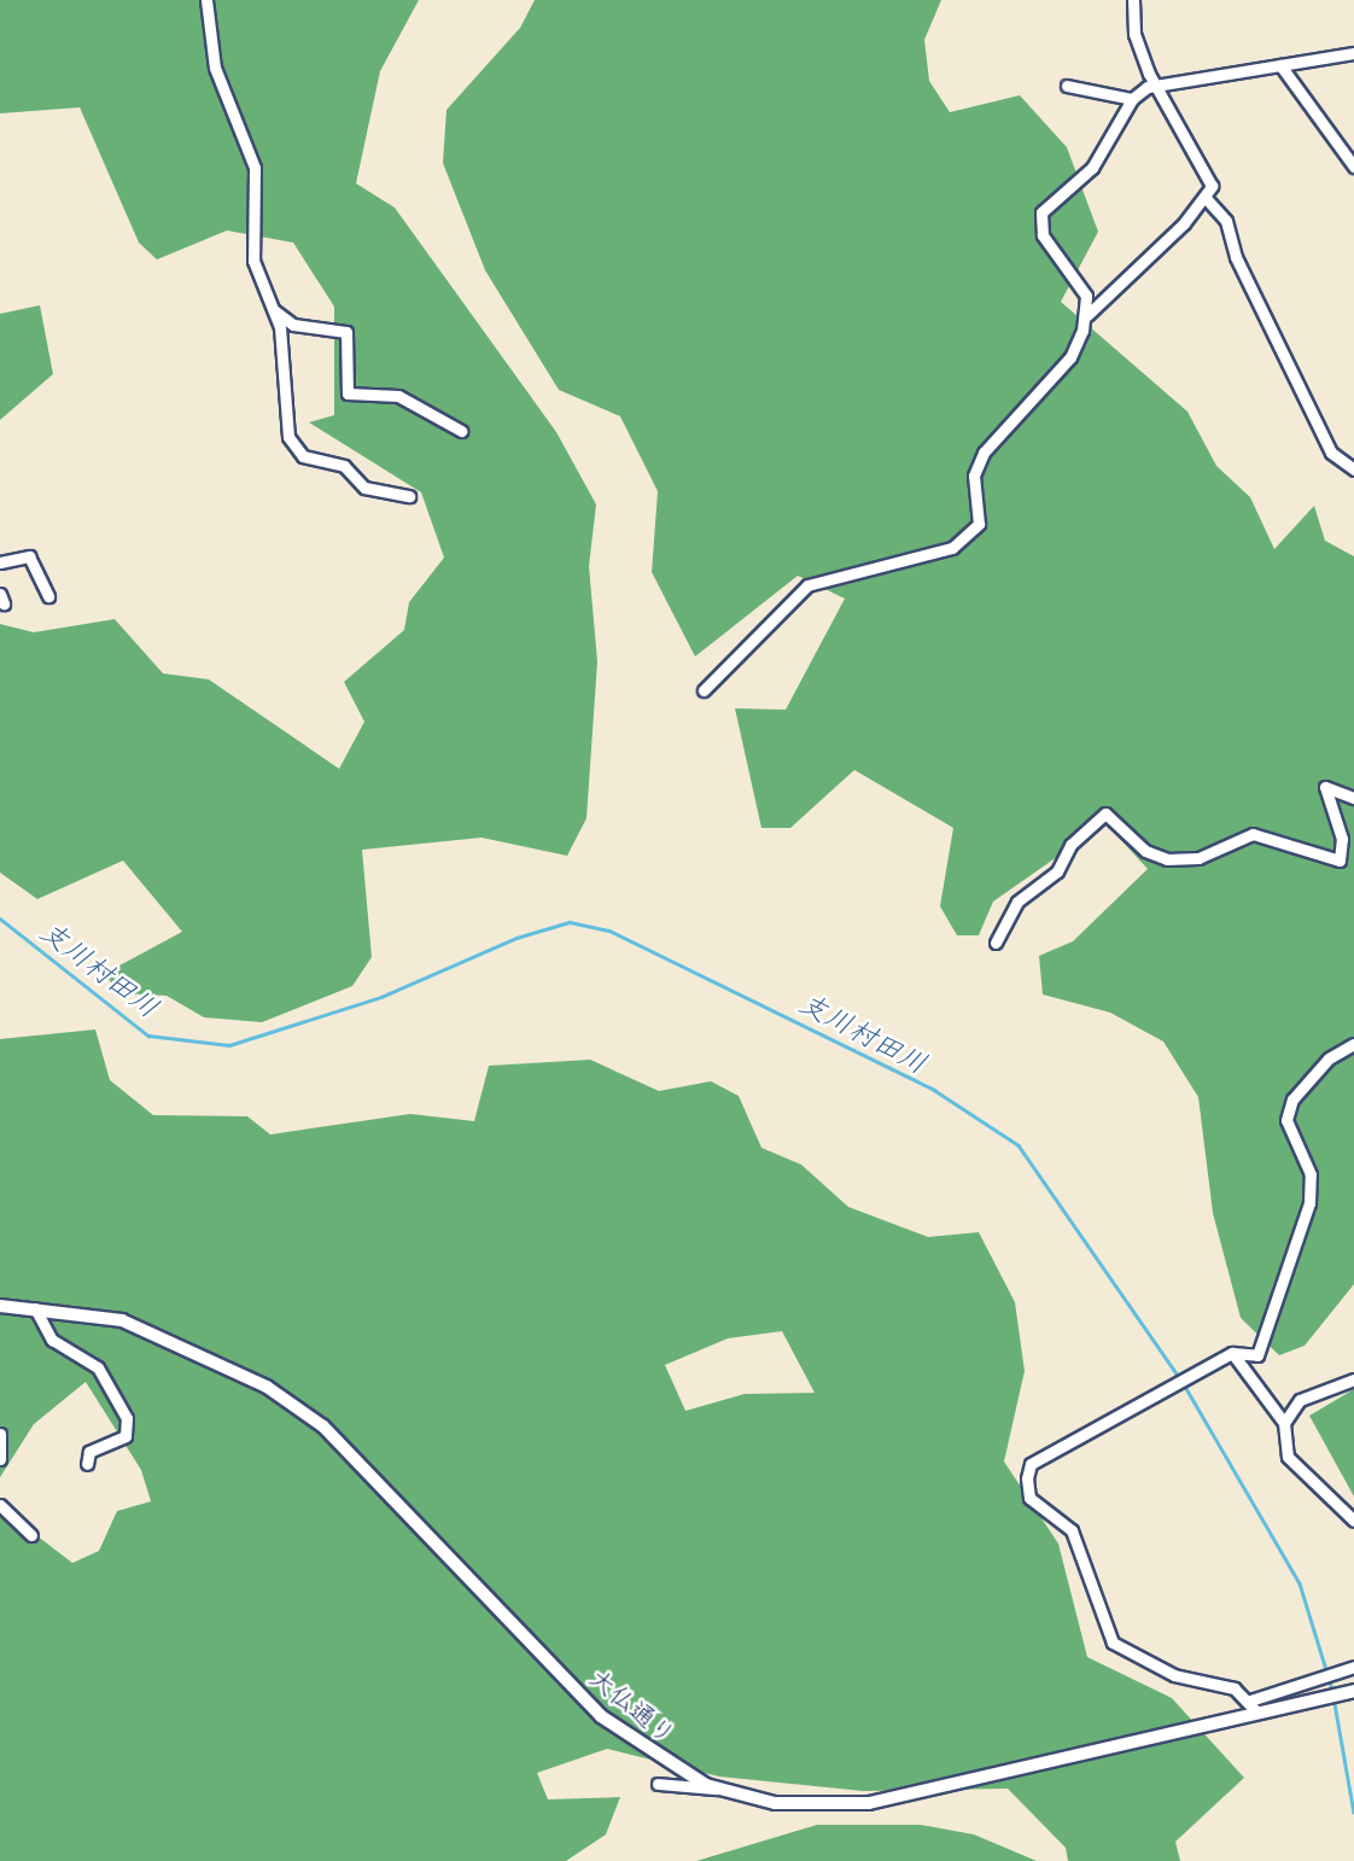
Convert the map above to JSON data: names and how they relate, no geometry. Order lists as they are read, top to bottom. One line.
{"streets":{"street":["大仏通り"]},"water":["支川村田川"]}
